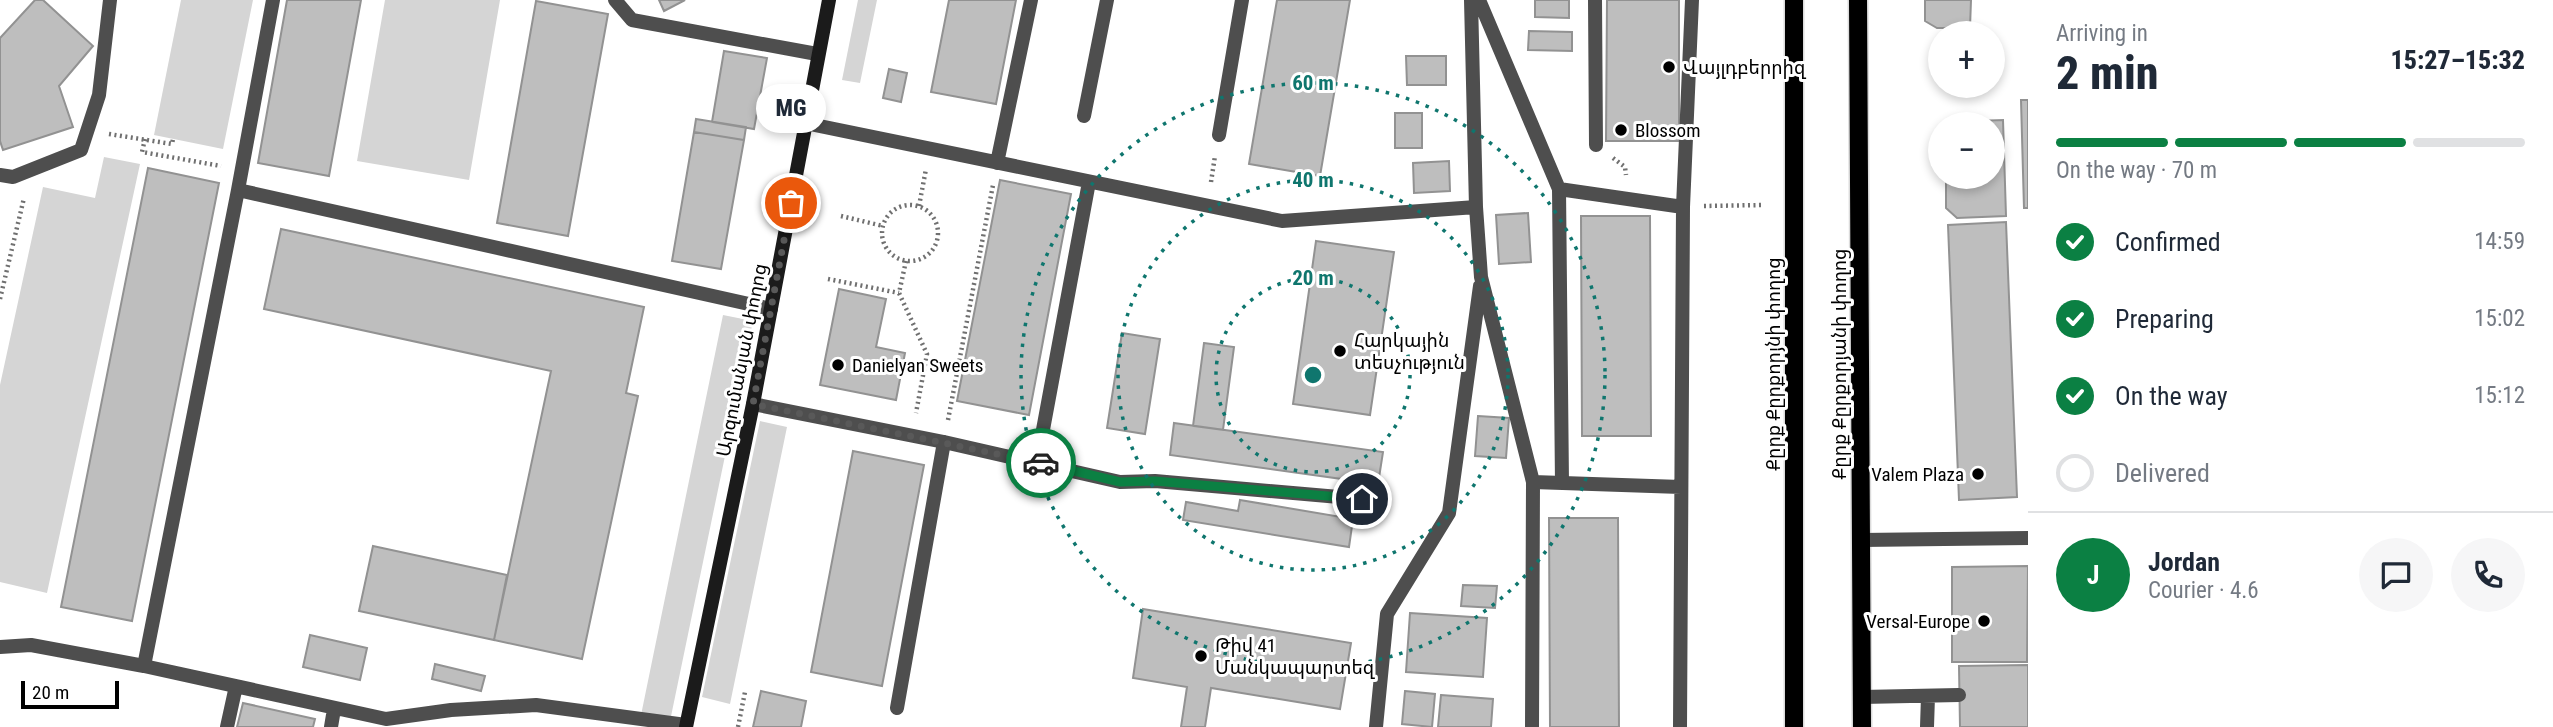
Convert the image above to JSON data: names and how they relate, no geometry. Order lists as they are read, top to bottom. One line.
{"streets":{"main road":["Արզումանյան փողոց","Քըրք Քըրքորյնի փողոց","Քըրք Քըրքորյանի փողոց"]},"places":["Վայլդբերրիզ","Blossom","MG","Հարկային տեսչություն","Danielyan Sweets","Valem Plaza","Versal-Europe","Թիվ 41 Մանկապարտեզ"],"scale_bar":"20 m","page":{"heading":["2 min","Arriving in","15:27–15:32"],"panel":["Jordan","Courier · 4.6"],"map_buttons":["+","−"],"bubble":"MG","bar":"On the way · 70 m","list":[["Confirmed","14:59"],["Preparing","15:02"],["On the way","15:12"],"Delivered"],"round":"J","scale":"20 m"},"rings":["60 m","40 m","20 m"]}
